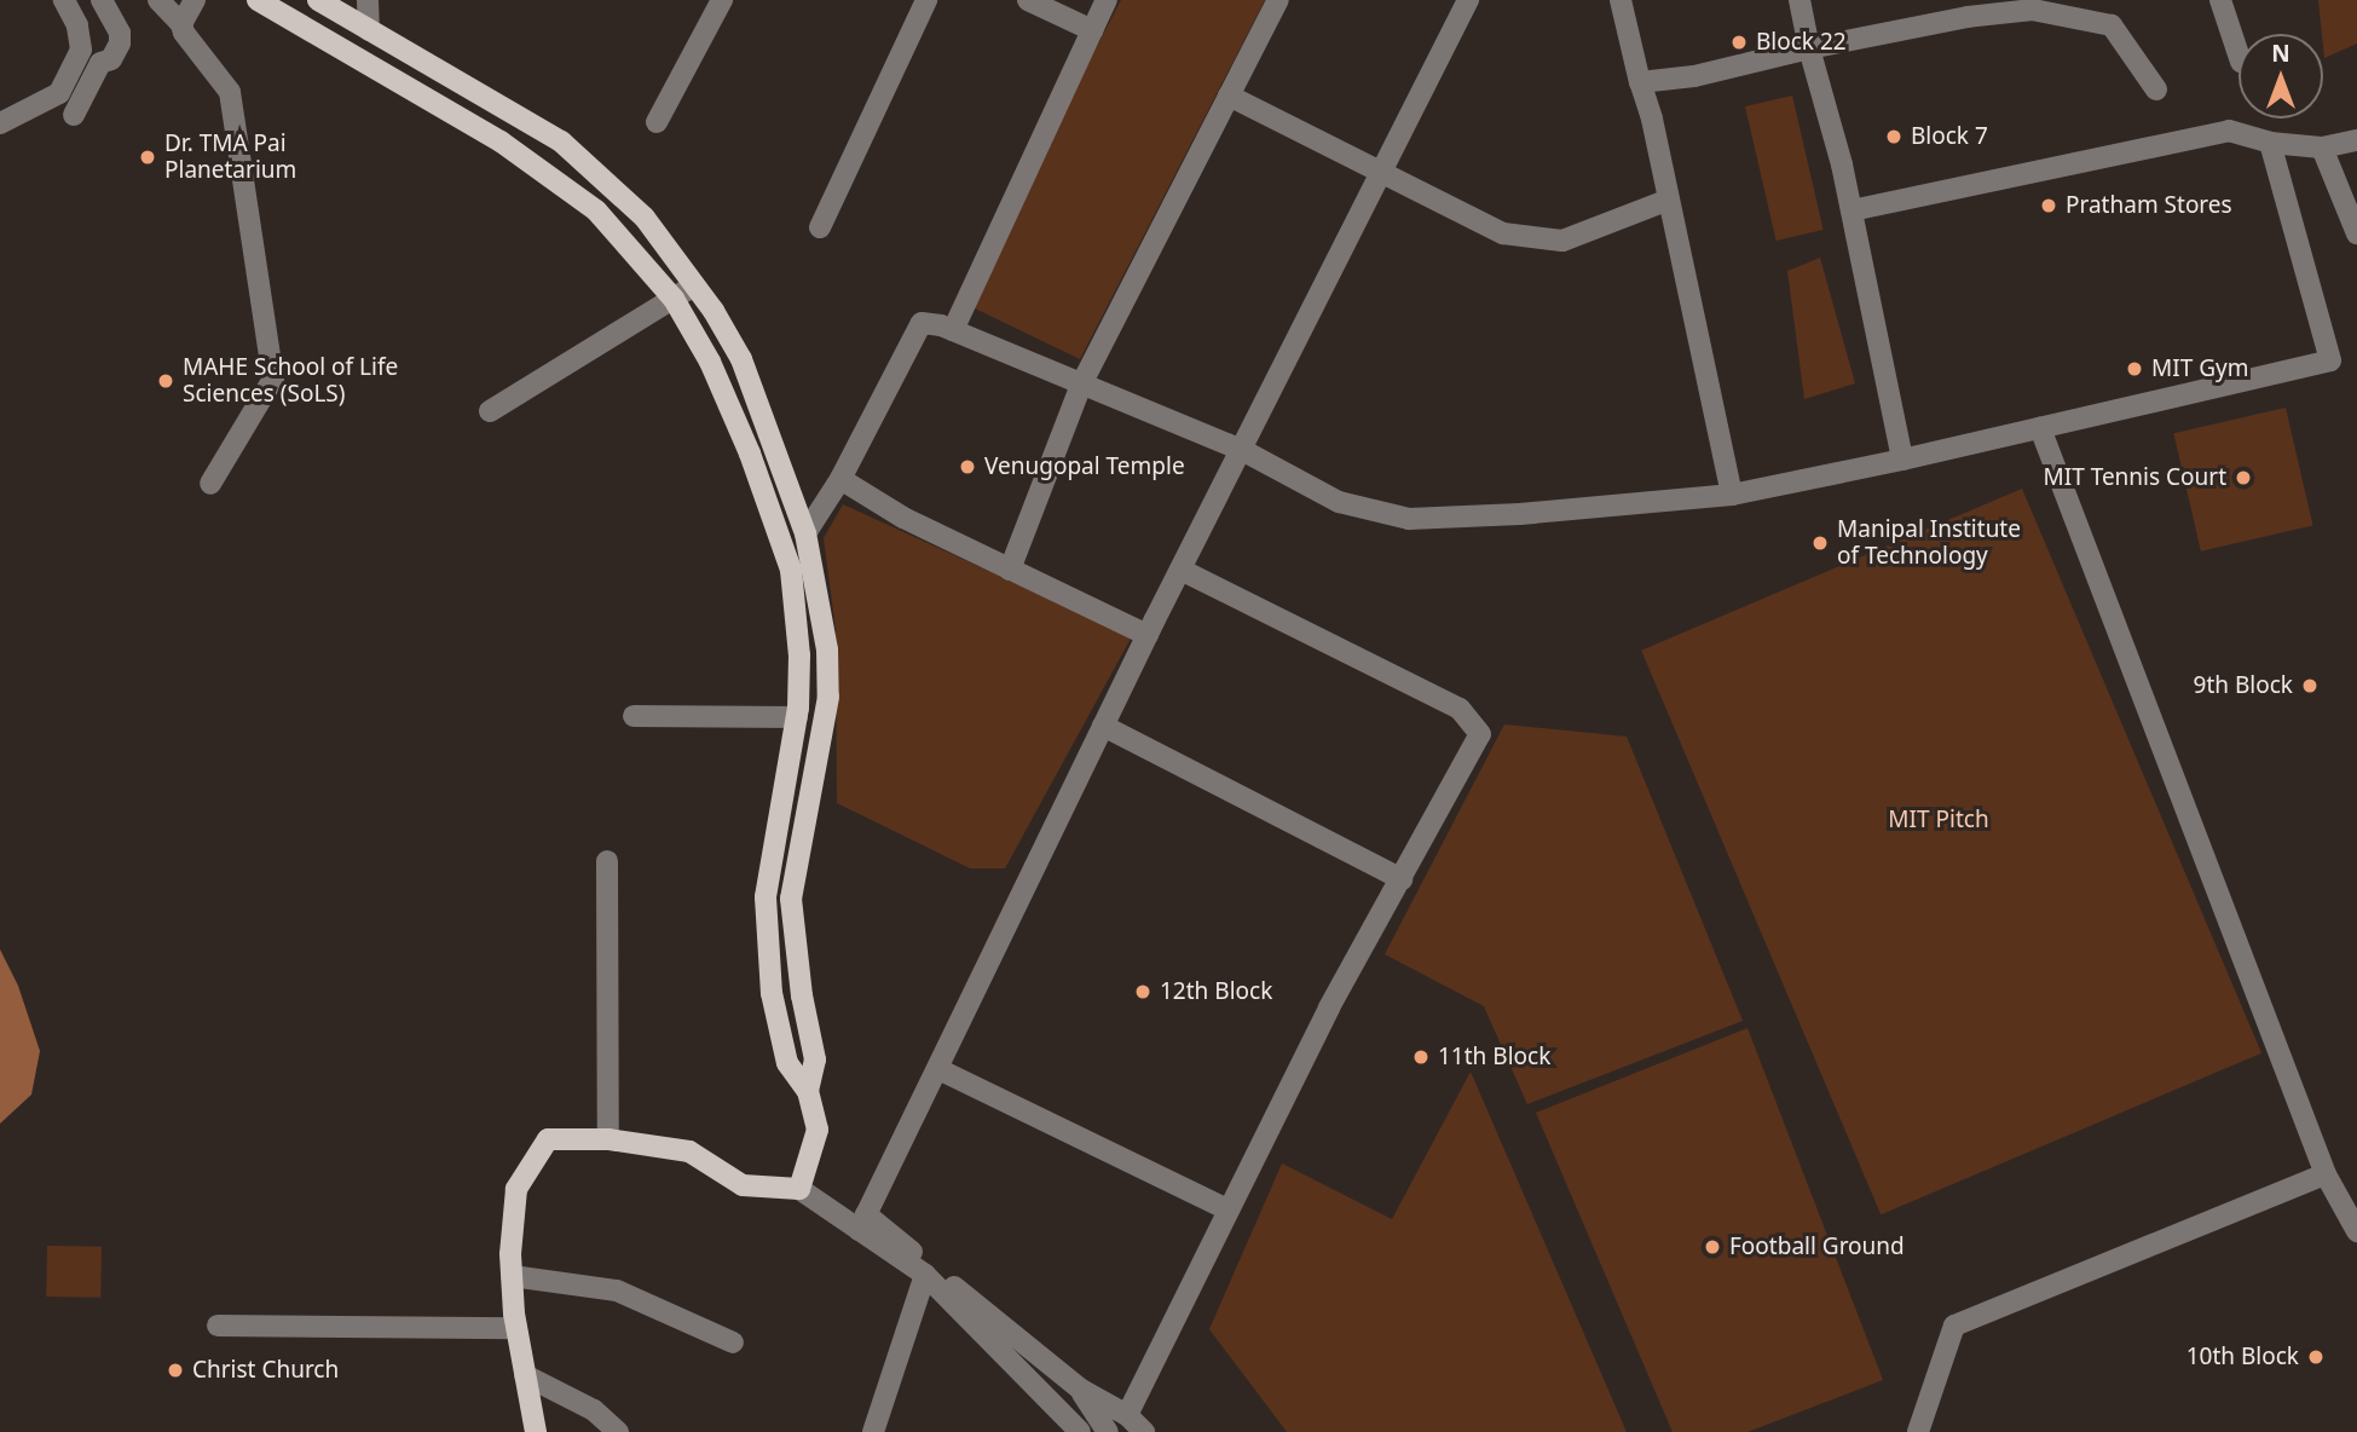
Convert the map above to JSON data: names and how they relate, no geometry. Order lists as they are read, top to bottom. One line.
{"parks":["MIT Pitch"],"places":["Block 22","Block 7","Dr. TMA Pai Planetarium","Pratham Stores","MIT Gym","MAHE School of Life Sciences (SoLS)","Venugopal Temple","MIT Tennis Court","Manipal Institute of Technology","9th Block","12th Block","11th Block","Football Ground","10th Block","Christ Church"],"north":"top"}
